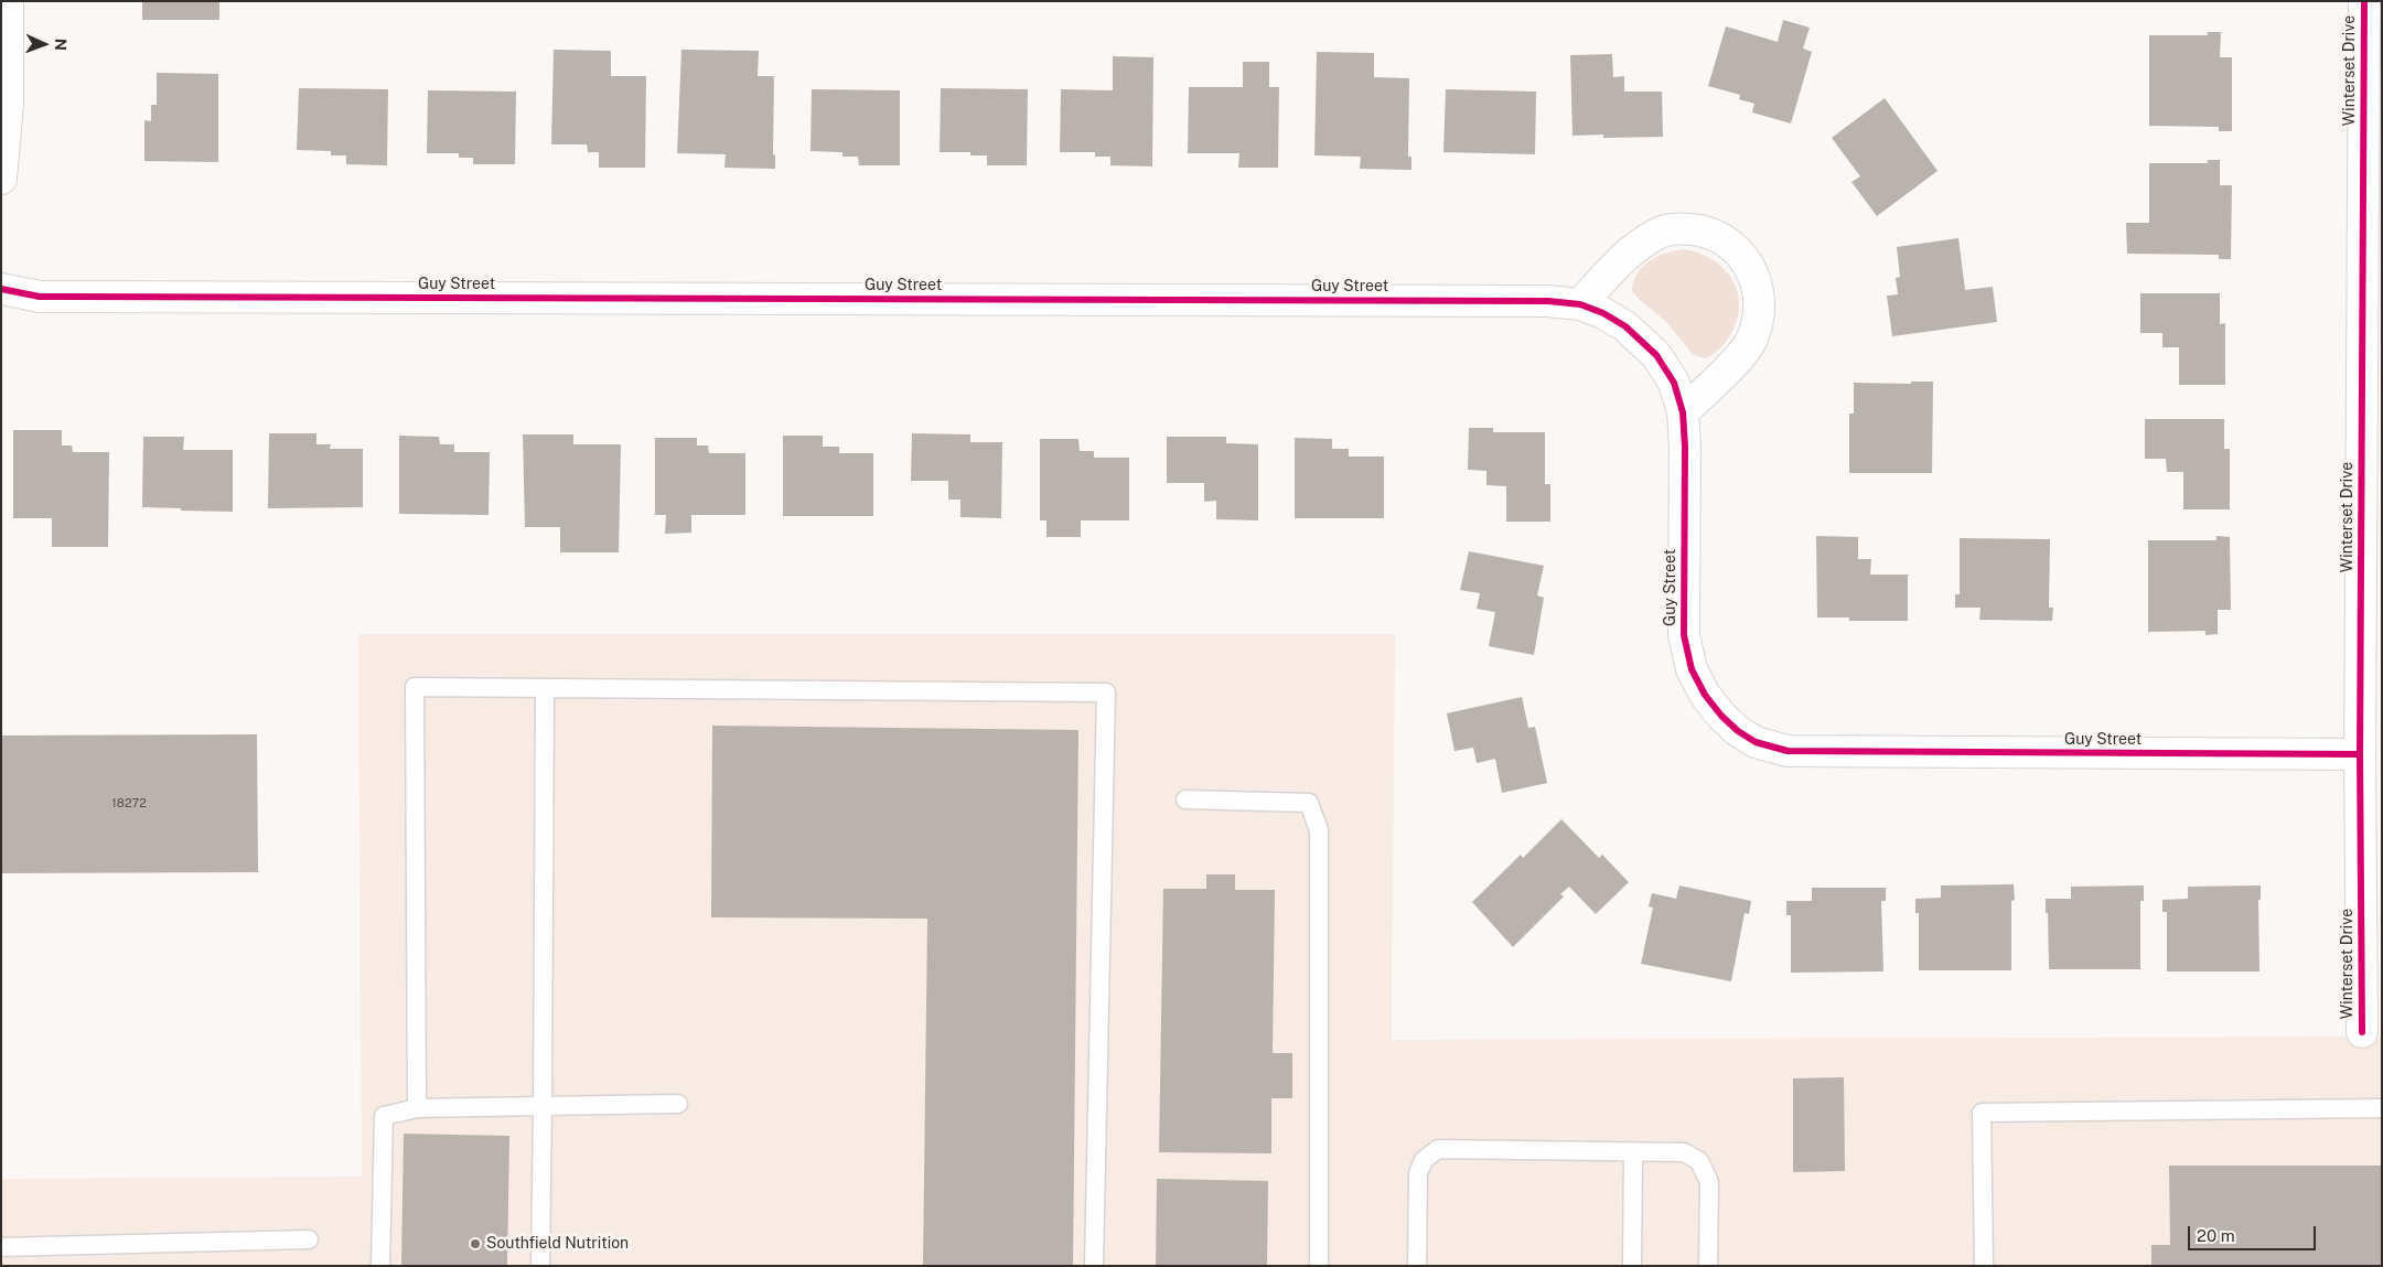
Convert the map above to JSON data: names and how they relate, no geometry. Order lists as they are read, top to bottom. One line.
{"streets":{"street":["Winterset Drive","Guy Street"]},"crossings":[["Winterset Drive","Guy Street"]],"places":["Southfield Nutrition"],"house_numbers":["18272"],"scale_bar":"20 m","north":"right"}
